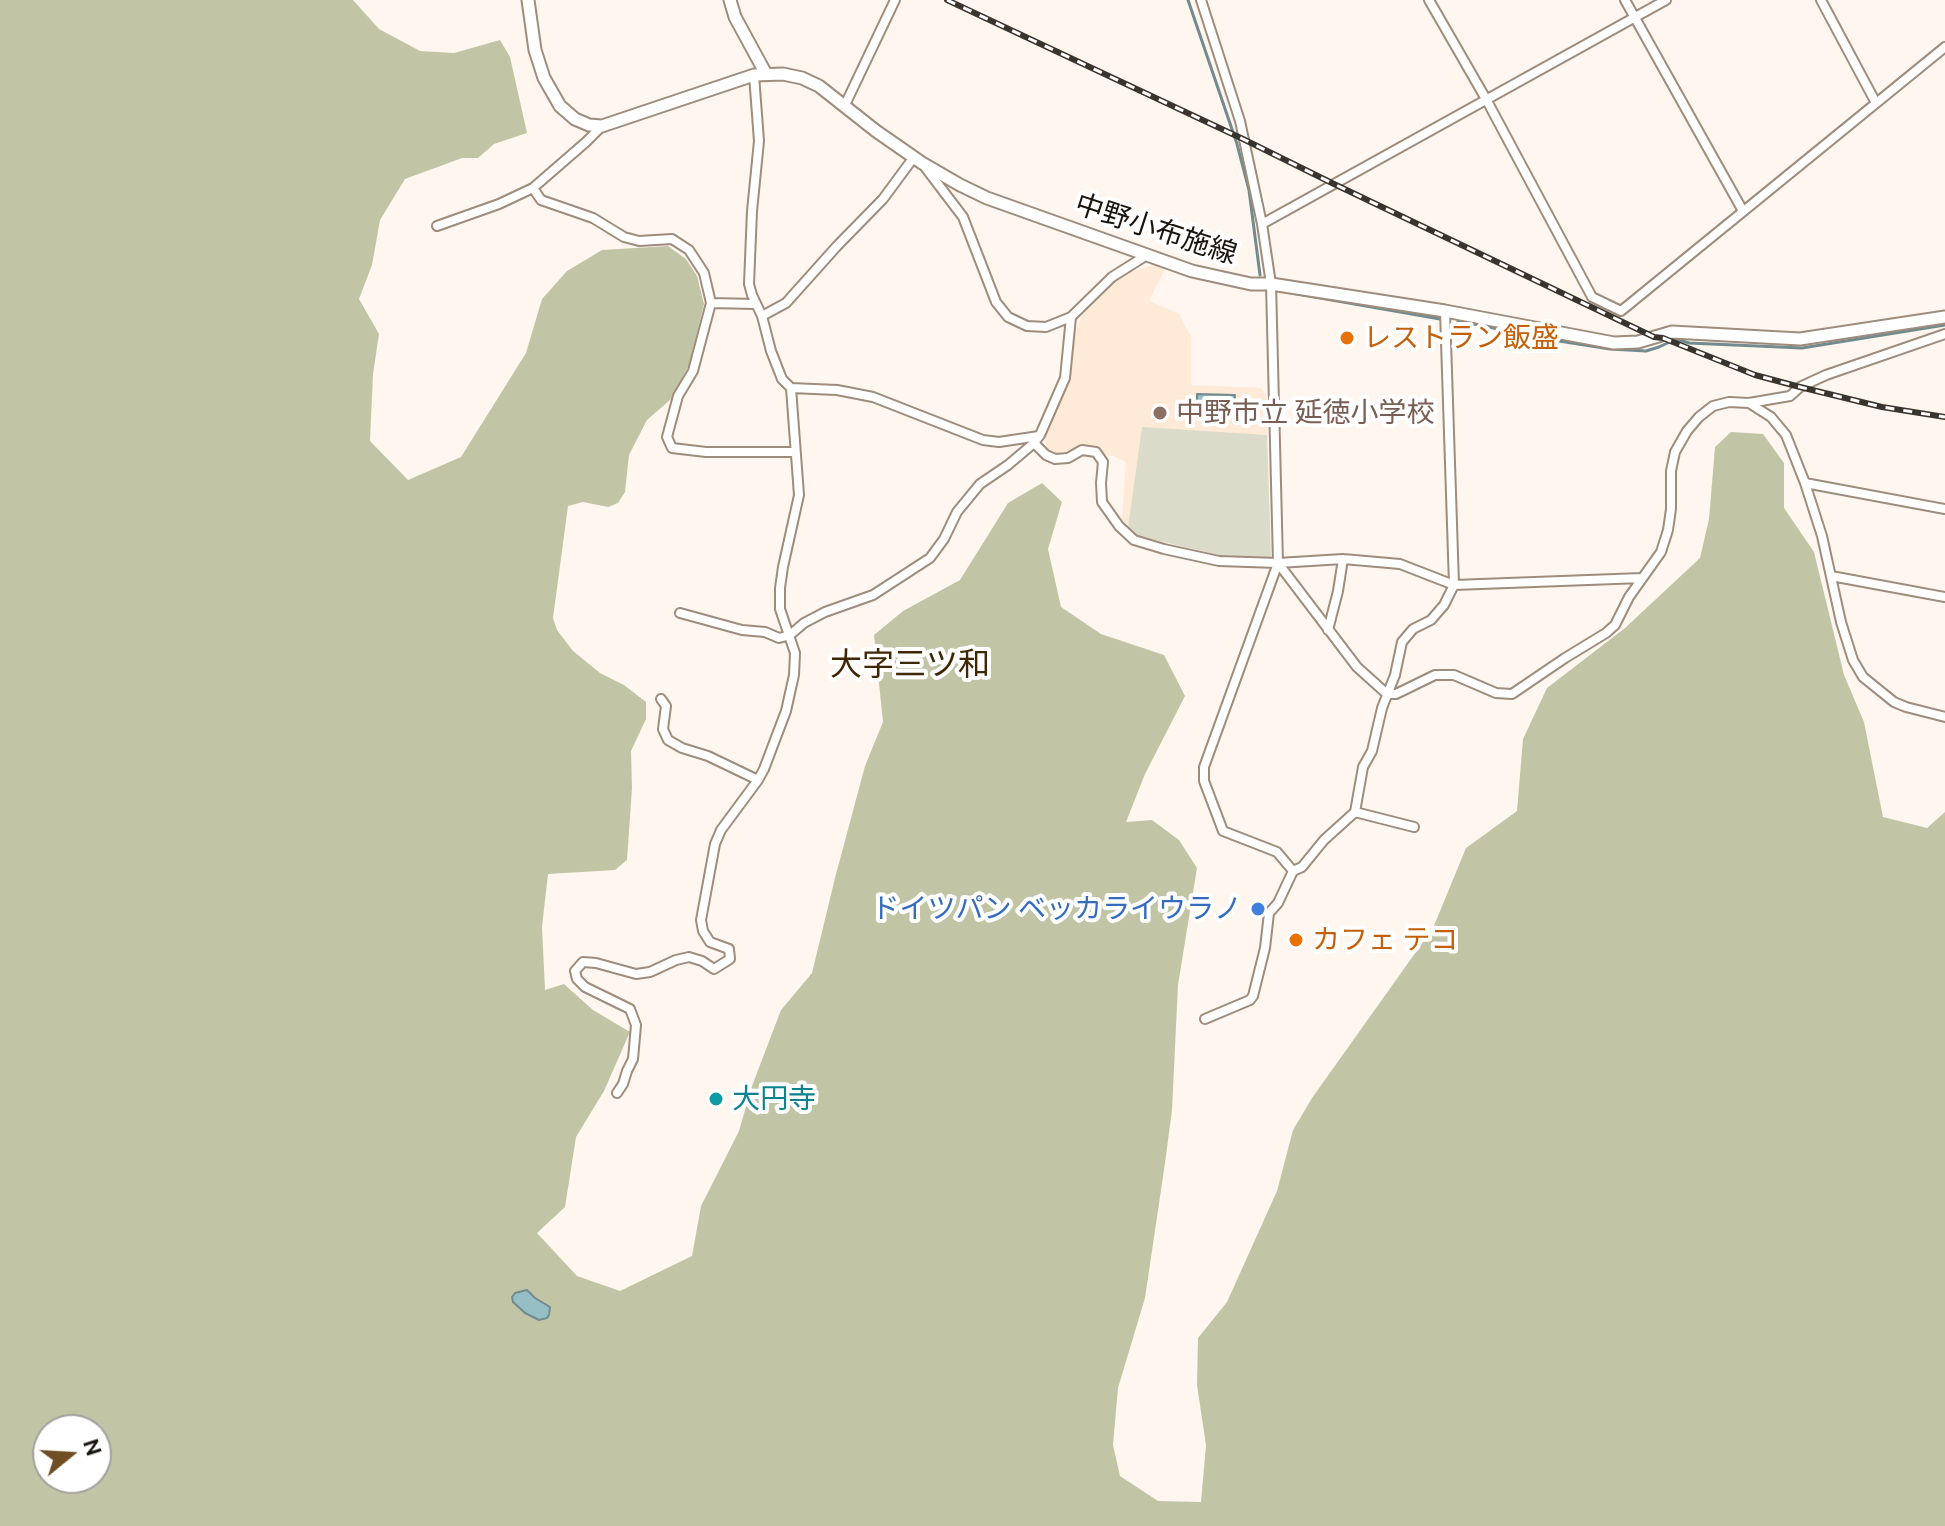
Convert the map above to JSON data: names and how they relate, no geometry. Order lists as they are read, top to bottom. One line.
{"streets":{"main road":["中野小布施線"]},"districts":["大字三ツ和"],"places":["レストラン飯盛","中野市立 延徳小学校","ドイツパン ベッカライウラノ","カフェ テコ","大円寺"],"north":"right"}
